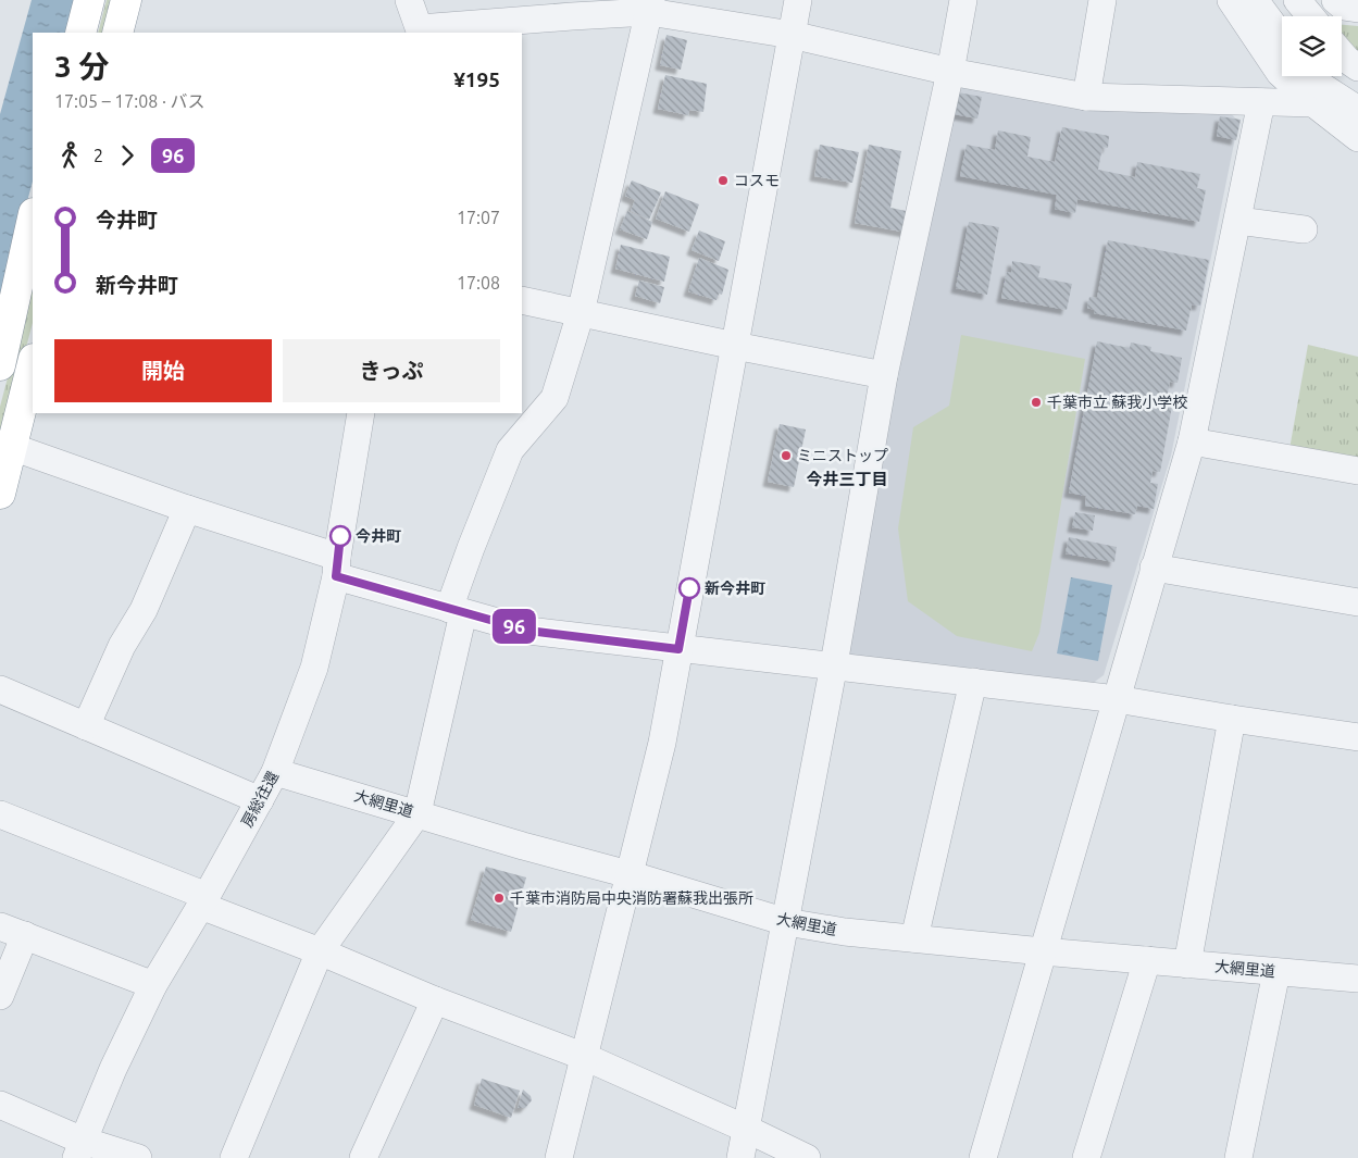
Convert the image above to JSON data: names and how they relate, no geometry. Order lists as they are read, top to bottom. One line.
{"streets":{"street":["房総往還","大網里道"]},"crossings":[["房総往還","大網里道"]],"districts":["今井三丁目"],"places":["コスモ","千葉市立 蘇我小学校","ミニストップ","今井町","新今井町","千葉市消防局中央消防署蘇我出張所"],"lines":["bus line 96"],"page":{"on_map":"96","heading":["3 分","17:05 – 17:08 · バス","¥195"],"legs":["2","96"],"list":[{"name":"今井町","value":"17:07"},{"name":"新今井町","value":"17:08"}],"buttons":["開始","きっぷ"]}}
